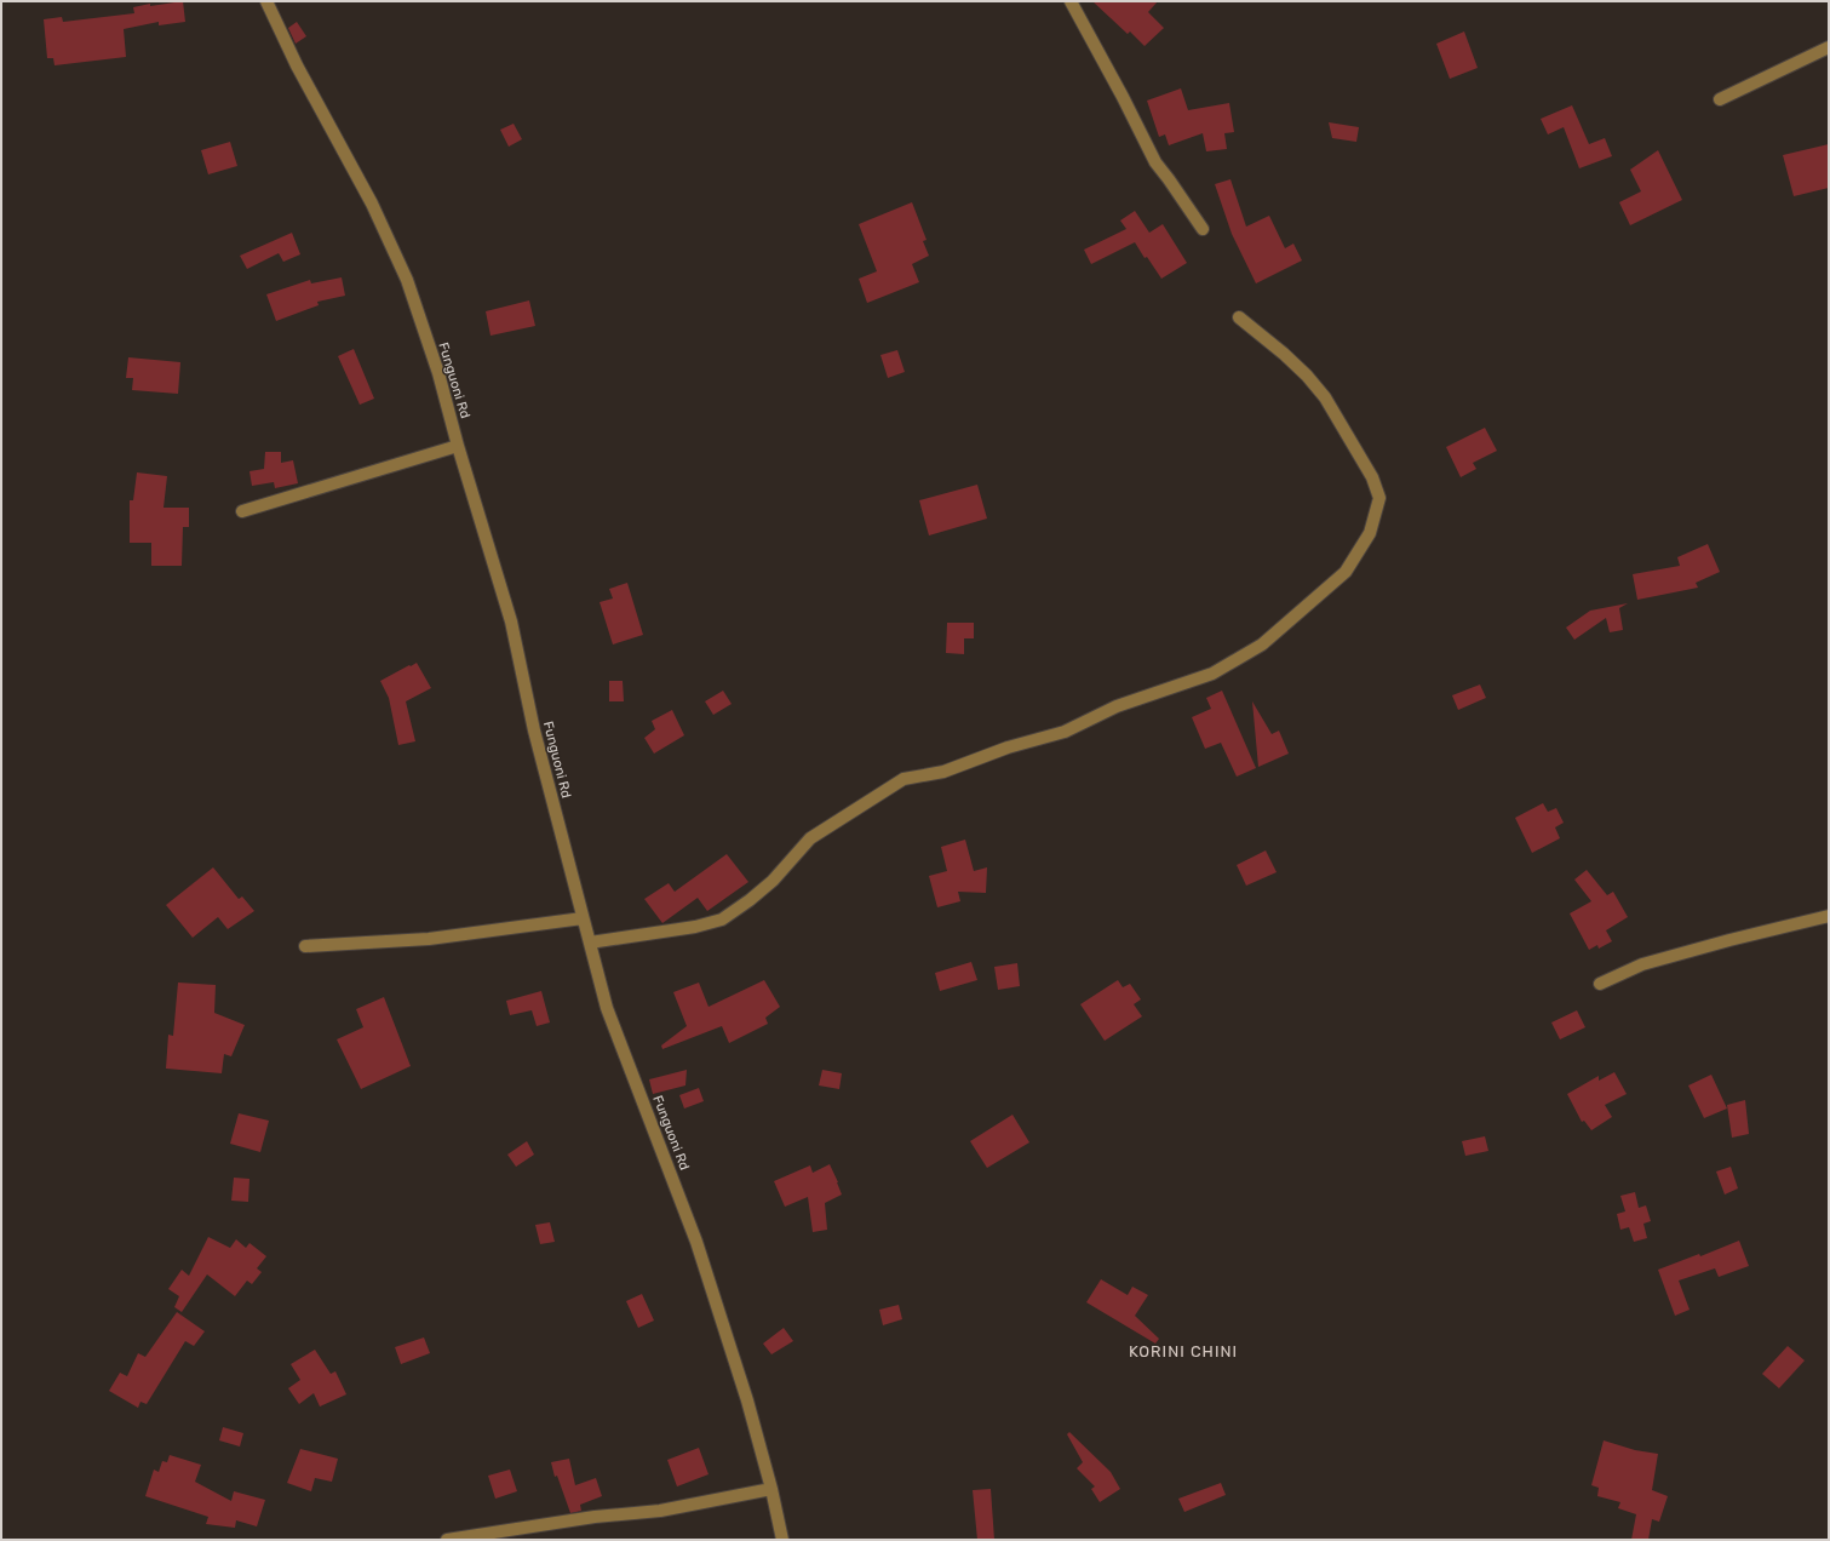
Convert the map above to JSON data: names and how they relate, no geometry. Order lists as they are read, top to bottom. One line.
{"streets":{"street":["Funguoni Rd"]},"districts":["KORINI CHINI"]}
